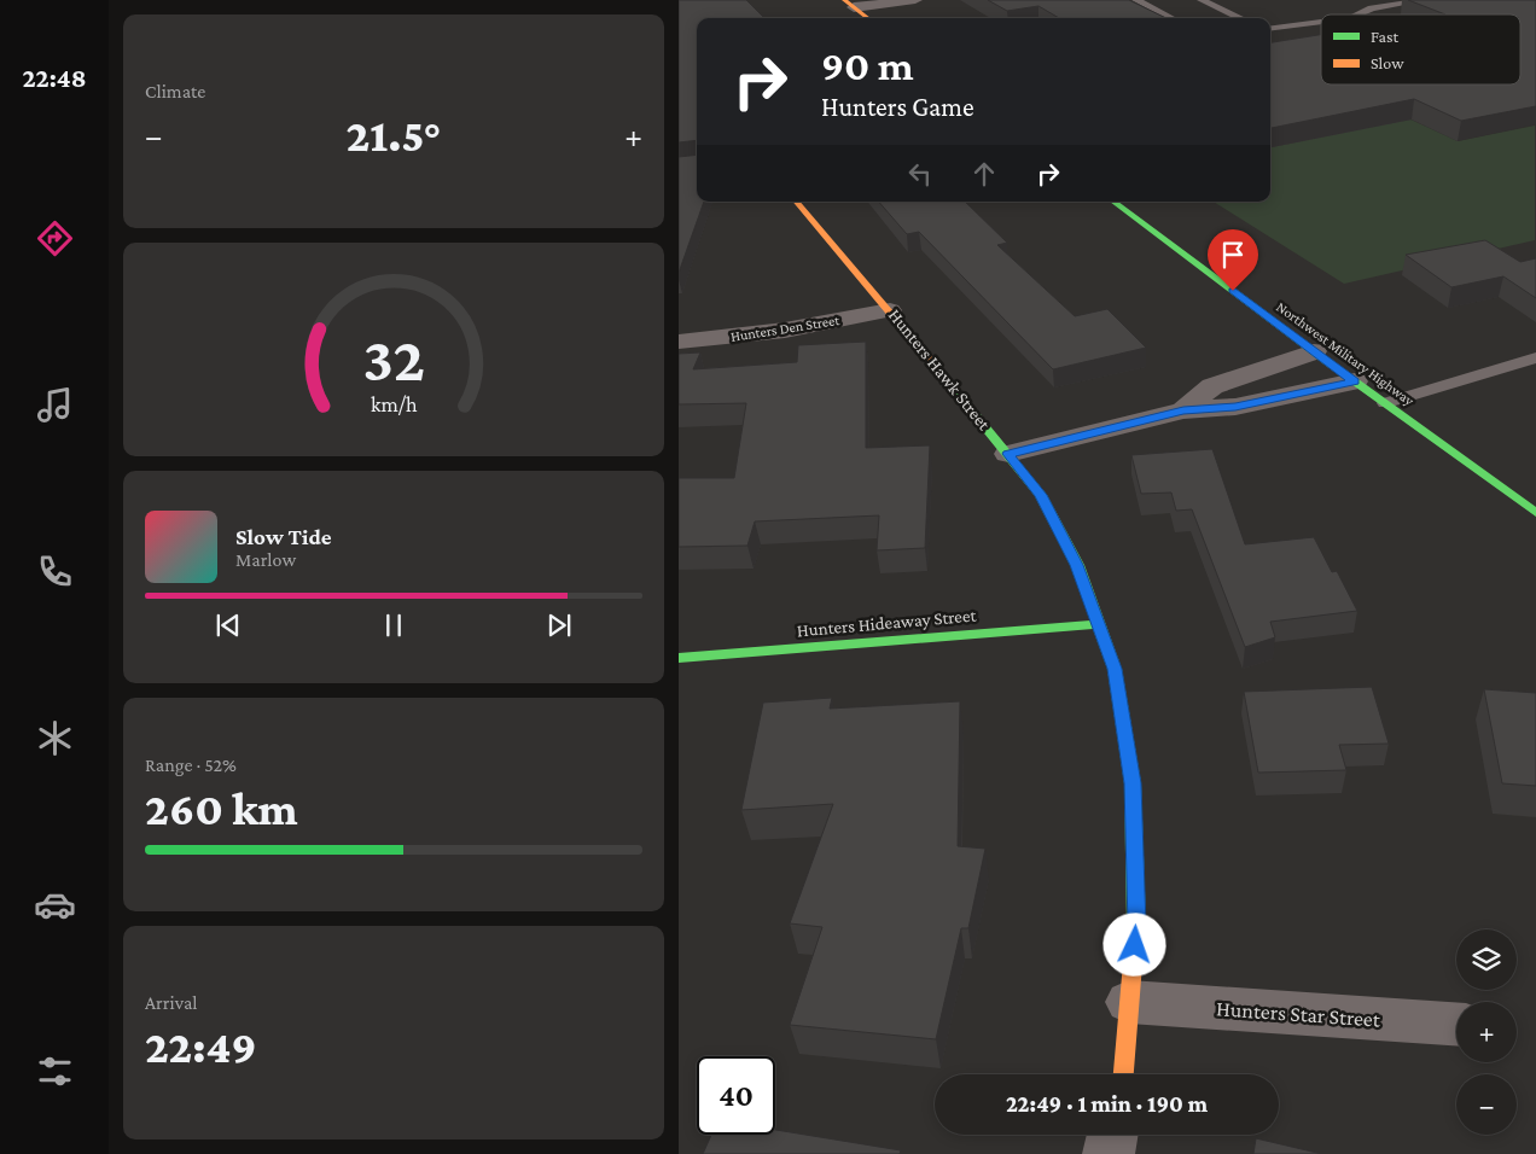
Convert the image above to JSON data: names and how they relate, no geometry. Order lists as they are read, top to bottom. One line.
{"streets":{"street":["Hunters Den Street","Northwest Military Highway","Hunters Hawk Street","Hunters Hideaway Street","Hunters Star Street"]},"crossings":[["Hunters Den Street","Hunters Hawk Street"],["Hunters Hawk Street","Hunters Hideaway Street"],["Hunters Hawk Street","Hunters Star Street"]],"legend":["Fast","Slow"],"page":{"tabs":"22:48","tile":["Climate",["Range · 52%","260 km"],["Arrival","22:49"]],"turn":["90 m","Hunters Game"],"heat":["−","21.5°","+"],"song":["Slow Tide","Marlow"],"map_buttons":["+","−"],"limit":"40","trip":"22:49 · 1 min · 190 m","gauge":["32","km/h"]}}
